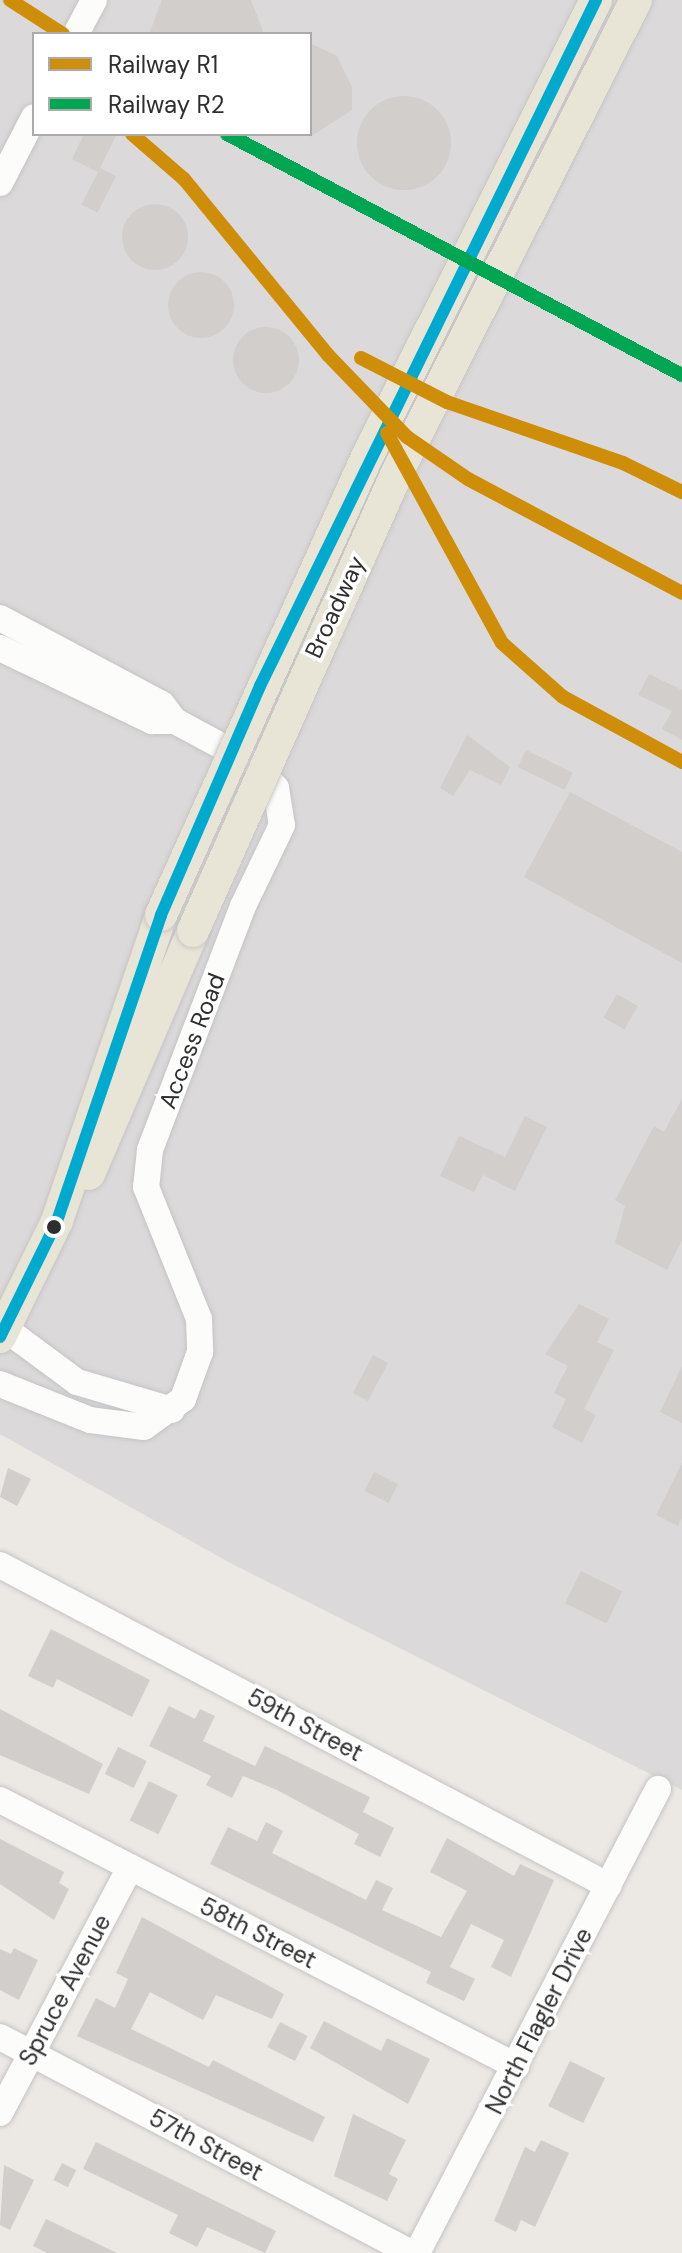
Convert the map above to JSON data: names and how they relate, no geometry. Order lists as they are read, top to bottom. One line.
{"streets":{"main road":["Broadway"],"street":["Access Road","59th Street","58th Street","Spruce Avenue","North Flagler Drive","57th Street"]},"crossings":[["59th Street","North Flagler Drive"],["58th Street","Spruce Avenue"],["58th Street","North Flagler Drive"],["Spruce Avenue","57th Street"]],"lines":["rail line R1","rail line R2"],"legend":["Railway R1","Railway R2"]}
